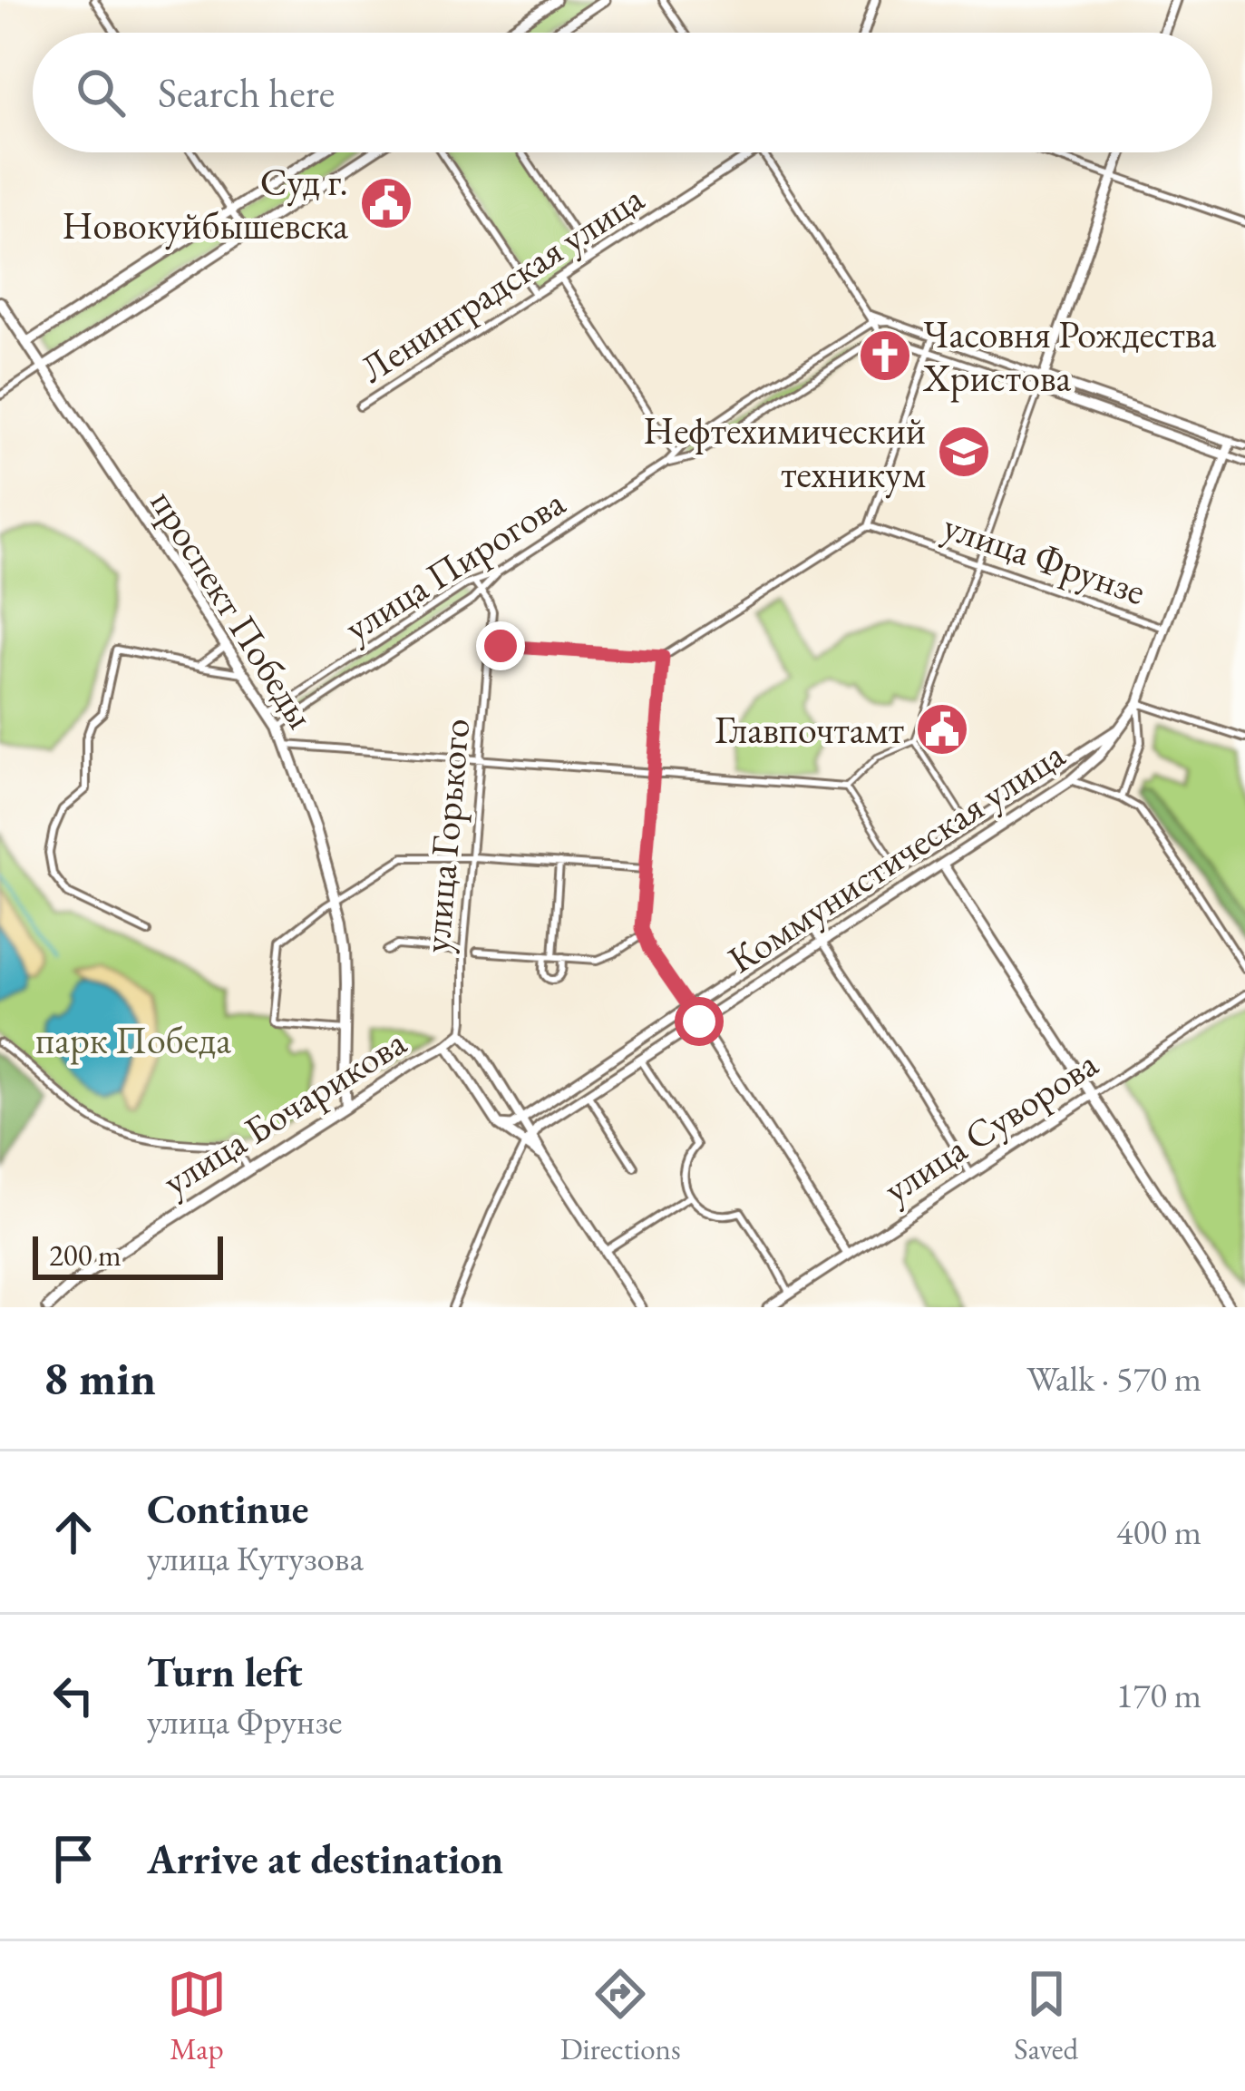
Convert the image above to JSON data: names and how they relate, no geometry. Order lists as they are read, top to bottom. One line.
{"streets":{"main road":["проспект Победы","Коммунистическая улица","улица Бочарикова","улица Суворова"],"street":["Ленинградская улица","улица Фрунзе","улица Пирогова","улица Горького"]},"crossings":[["улица Фрунзе","Коммунистическая улица"],["улица Пирогова","проспект Победы"],["улица Пирогова","улица Горького"],["проспект Победы","улица Бочарикова"],["улица Горького","улица Бочарикова"]],"parks":["парк Победa"],"places":{"public building":["Суд г. Новокуйбышевска","Главпочтамт"],"church":["Часовня Рождества Христова"],"school or university":["Нефтехимический техникум"]},"scale_bar":"200 m","page":{"search":"Search here","scale":"200 m","heading":["8 min","Walk · 570 m"],"list":[["Continue","улица Кутузова","400 m"],["Turn left","улица Фрунзе","170 m"],"Arrive at destination"],"nav":["Map","Directions","Saved"]}}
